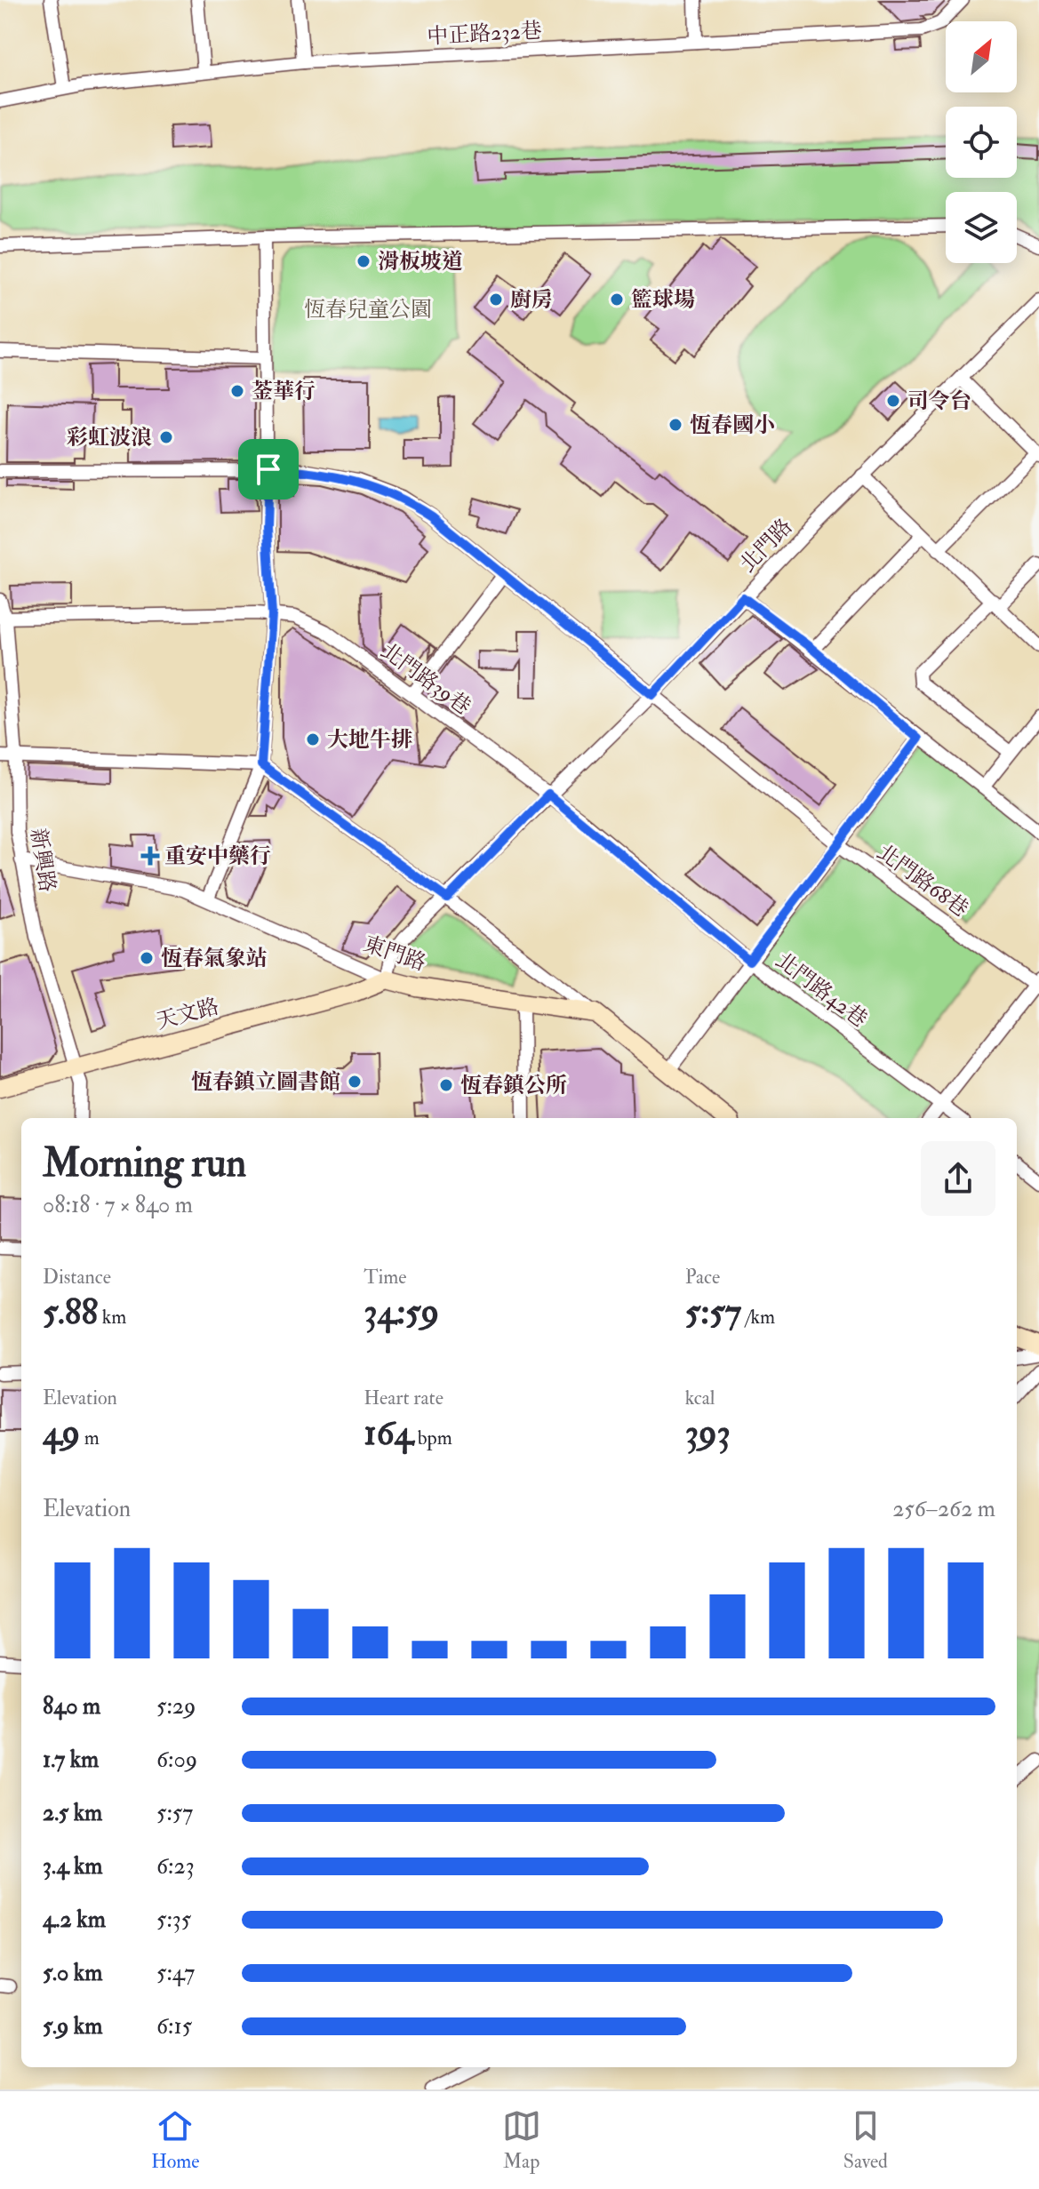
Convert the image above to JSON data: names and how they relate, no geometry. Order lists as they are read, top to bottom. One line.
{"streets":{"main road":["東門路","天文路"],"street":["中正路232巷","北門路","北門路39巷","新興路","北門路68巷","北門路42巷"]},"crossings":[["北門路","北門路39巷"],["北門路","北門路68巷"],["北門路","東門路"],["北門路","北門路42巷"],["北門路","天文路"],["北門路39巷","新興路"],["北門路39巷","北門路42巷"],["新興路","東門路"],["新興路","天文路"],["東門路","天文路"]],"parks":["恆春兒童公園"],"places":{"other":["滑板坡道","廚房","籃球場","菳華行","司令台","恆春國小","彩虹波浪","大地牛排","恆春氣象站","恆春鎮立圖書館","恆春鎮公所"],"health":["重安中藥行"]},"north":"top right","page":{"heading":["Morning run","08:18 · 7 × 840 m"],"stats":[["Distance","5.88 km"],["Time","34:59"],["Pace","5:57 /km"],["Elevation","49 m"],["Heart rate","164 bpm"],["kcal","393"]],"chart":["Elevation","256–262 m"],"list":[{"name":"840 m","note":"5:29"},{"name":"1.7 km","note":"6:09"},{"name":"2.5 km","note":"5:57"},{"name":"3.4 km","note":"6:23"},{"name":"4.2 km","note":"5:35"},{"name":"5.0 km","note":"5:47"},{"name":"5.9 km","note":"6:15"}],"tabs":["Home","Map","Saved"]}}
